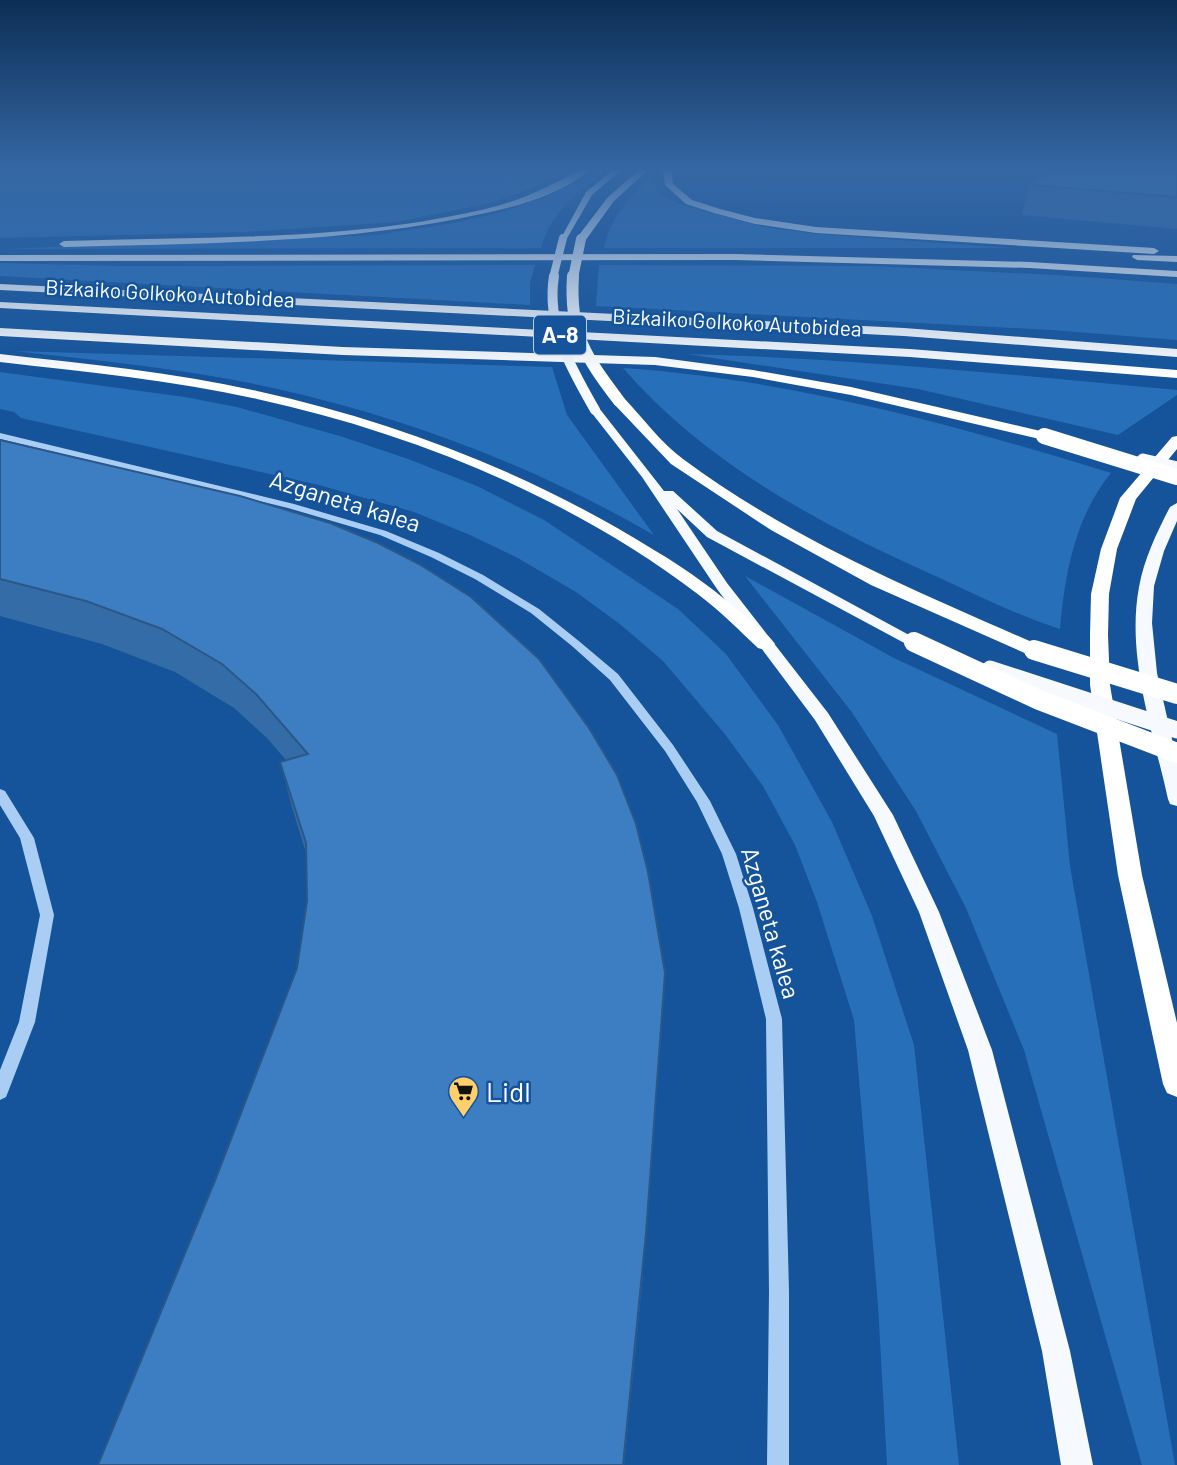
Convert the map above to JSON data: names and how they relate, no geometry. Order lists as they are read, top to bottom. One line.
{"streets":{"highway":["Bizkaiko Golkoko Autobidea","A-8"],"street":["Azganeta kalea"]},"places":{"supermarket":["Lidl"]}}
